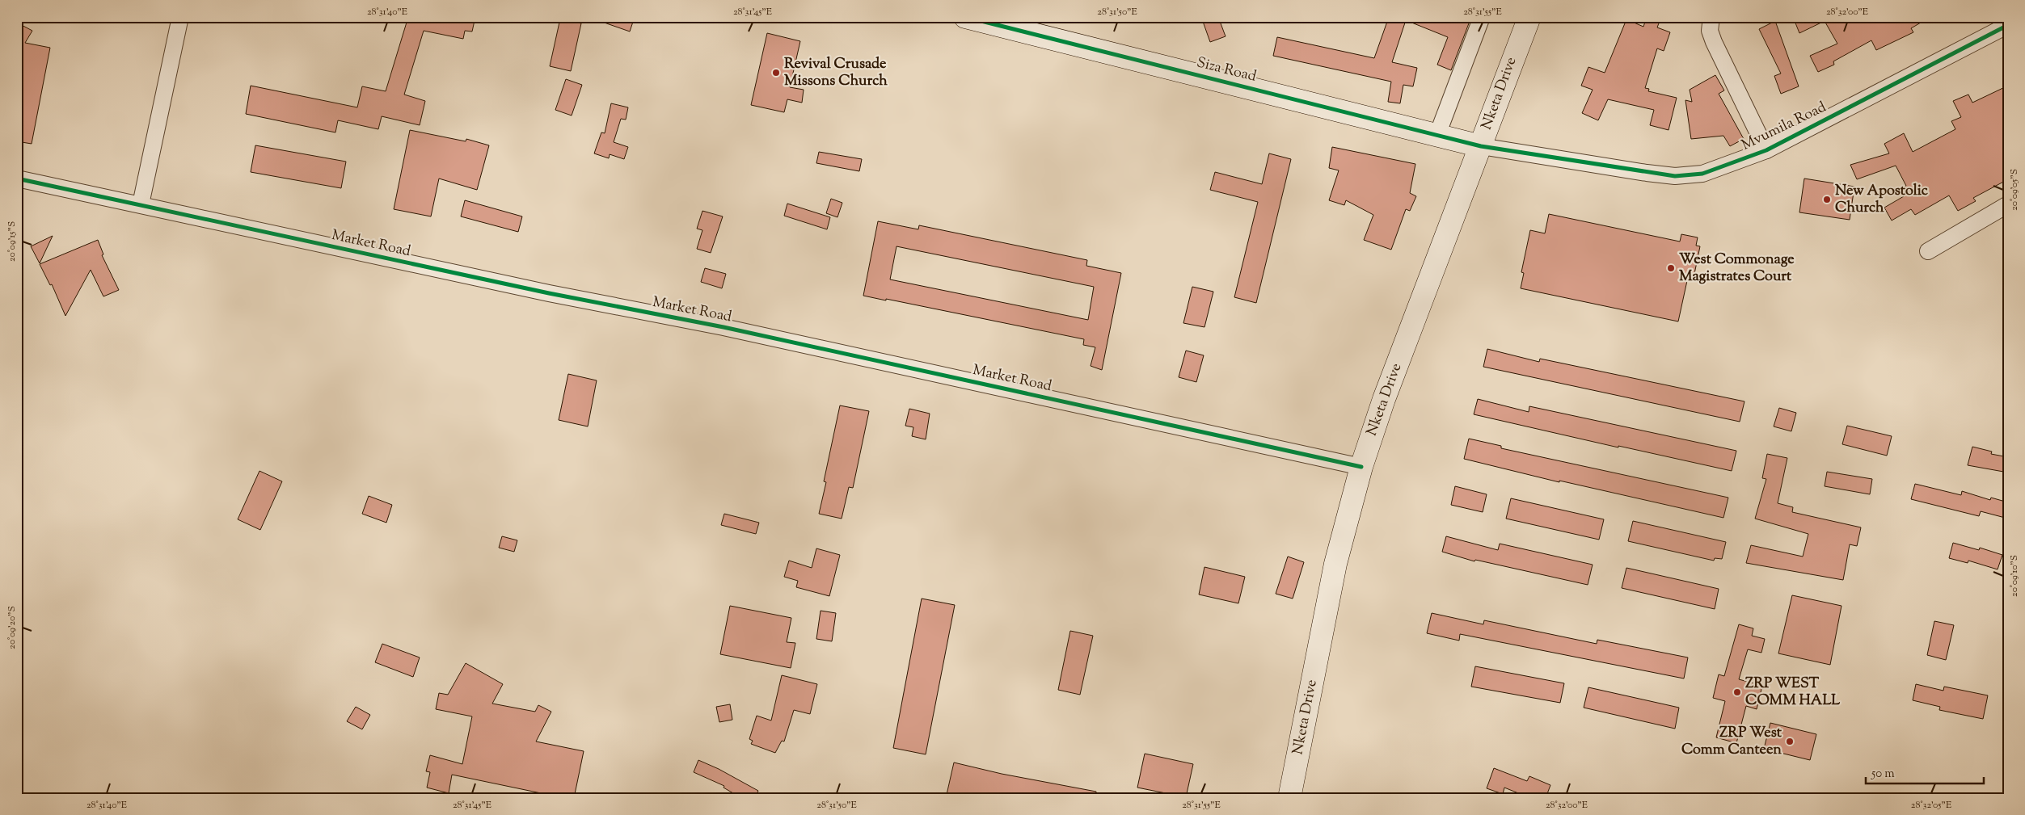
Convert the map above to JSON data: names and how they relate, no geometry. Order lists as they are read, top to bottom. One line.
{"streets":{"street":["Siza Road","Nketa Drive","Mvumila Road","Market Road"]},"crossings":[["Siza Road","Nketa Drive"],["Siza Road","Mvumila Road"],["Nketa Drive","Mvumila Road"],["Nketa Drive","Market Road"]],"places":["Revival Crusade Missons Church","New Apostolic Church","West Commonage Magistrates Court","ZRP WEST COMM HALL","ZRP West Comm Canteen"],"scale_bar":"50 m","coordinates":["28°31'40\"E","28°31'45\"E","28°31'50\"E","28°31'55\"E","28°32'00\"E","20°09'05\"S","20°09'15\"S","20°09'10\"S","20°09'20\"S","28°32'05\"E"]}
